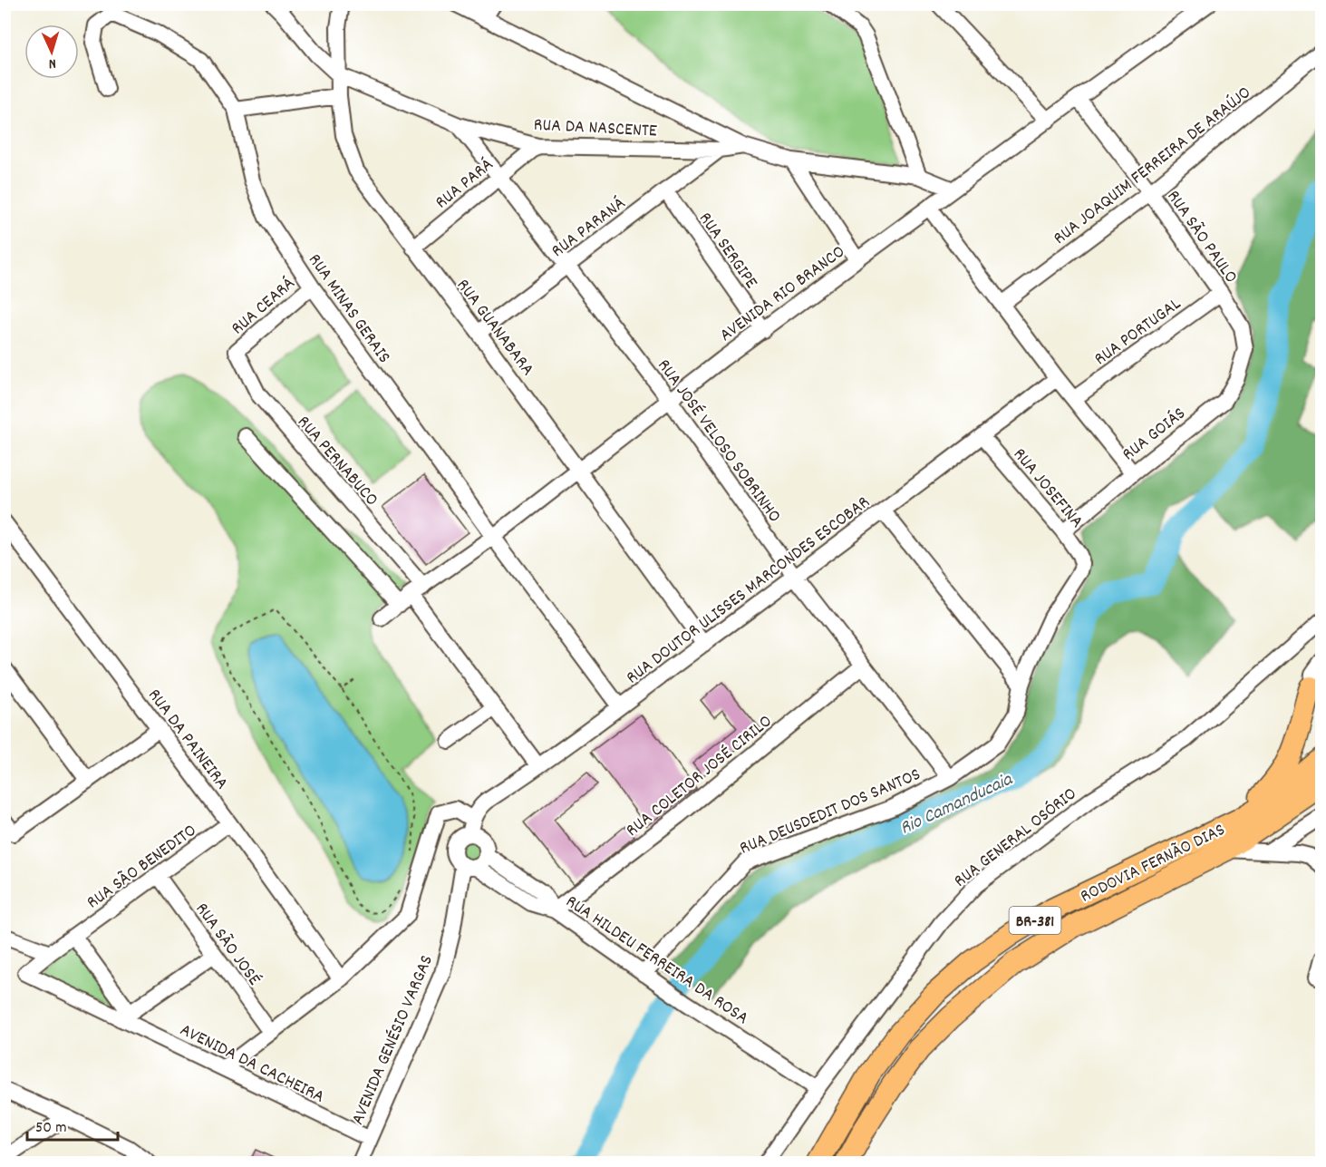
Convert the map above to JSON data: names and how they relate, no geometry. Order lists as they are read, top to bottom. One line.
{"streets":{"highway":["RODOVIA FERNÃO DIAS","BR-381"],"street":["RUA DA NASCENTE","RUA JOAQUIM FERREIRA DE ARAÚJO","RUA PARÁ","RUA PARANÁ","RUA SÃO PAULO","RUA SERGIPE","AVENIDA RIO BRANCO","RUA CEARÁ","RUA MINAS GERAIS","RUA GUANABARA","RUA PORTUGAL","RUA GOIÁS","RUA JOSÉ VELOSO SOBRINHO","RUA PERNABUCO","RUA JOSEFINA","RUA DOUTOR ULISSES MARCONDES ESCOBAR","RUA DA PAINEIRA","RUA COLETOR JOSÉ CIRILO","RUA DEUSDEDIT DOS SANTOS","RUA GENERAL OSÓRIO","RUA SÃO BENEDITO","RUA SÃO JOSÉ","RUA HILDEU FERREIRA DA ROSA","AVENIDA GENÉSIO VARGAS","AVENIDA DA CACHEIRA"]},"crossings":[["RUA DA NASCENTE","RUA PARÁ"],["RUA DA NASCENTE","RUA PARANÁ"],["RUA DA NASCENTE","AVENIDA RIO BRANCO"],["RUA DA NASCENTE","RUA GUANABARA"],["RUA DA NASCENTE","RUA JOSÉ VELOSO SOBRINHO"],["RUA JOAQUIM FERREIRA DE ARAÚJO","RUA SÃO PAULO"],["RUA PARÁ","RUA GUANABARA"],["RUA PARÁ","RUA JOSÉ VELOSO SOBRINHO"],["RUA PARANÁ","RUA SERGIPE"],["RUA PARANÁ","RUA GUANABARA"],["RUA PARANÁ","RUA JOSÉ VELOSO SOBRINHO"],["RUA SÃO PAULO","AVENIDA RIO BRANCO"],["RUA SÃO PAULO","RUA PORTUGAL"],["RUA SÃO PAULO","RUA GOIÁS"],["RUA SERGIPE","AVENIDA RIO BRANCO"],["AVENIDA RIO BRANCO","RUA MINAS GERAIS"],["AVENIDA RIO BRANCO","RUA GUANABARA"],["AVENIDA RIO BRANCO","RUA JOSÉ VELOSO SOBRINHO"],["AVENIDA RIO BRANCO","RUA PERNABUCO"],["RUA CEARÁ","RUA MINAS GERAIS"],["RUA CEARÁ","RUA PERNABUCO"],["RUA MINAS GERAIS","RUA DOUTOR ULISSES MARCONDES ESCOBAR"],["RUA GUANABARA","RUA DOUTOR ULISSES MARCONDES ESCOBAR"],["RUA GOIÁS","RUA JOSEFINA"],["RUA JOSÉ VELOSO SOBRINHO","RUA DOUTOR ULISSES MARCONDES ESCOBAR"],["RUA JOSÉ VELOSO SOBRINHO","RUA COLETOR JOSÉ CIRILO"],["RUA JOSÉ VELOSO SOBRINHO","RUA DEUSDEDIT DOS SANTOS"],["RUA JOSEFINA","RUA DOUTOR ULISSES MARCONDES ESCOBAR"],["RUA JOSEFINA","RUA DEUSDEDIT DOS SANTOS"],["RUA DOUTOR ULISSES MARCONDES ESCOBAR","RUA HILDEU FERREIRA DA ROSA"],["RUA DOUTOR ULISSES MARCONDES ESCOBAR","AVENIDA GENÉSIO VARGAS"],["RUA DA PAINEIRA","RUA SÃO BENEDITO"],["RUA COLETOR JOSÉ CIRILO","RUA HILDEU FERREIRA DA ROSA"],["RUA DEUSDEDIT DOS SANTOS","RUA HILDEU FERREIRA DA ROSA"],["RUA GENERAL OSÓRIO","RUA HILDEU FERREIRA DA ROSA"],["RUA SÃO BENEDITO","RUA SÃO JOSÉ"],["RUA SÃO BENEDITO","AVENIDA DA CACHEIRA"],["RUA HILDEU FERREIRA DA ROSA","AVENIDA GENÉSIO VARGAS"],["AVENIDA GENÉSIO VARGAS","AVENIDA DA CACHEIRA"]],"water":["Rio Camanducaia"],"scale_bar":"50 m","north":"bottom"}
